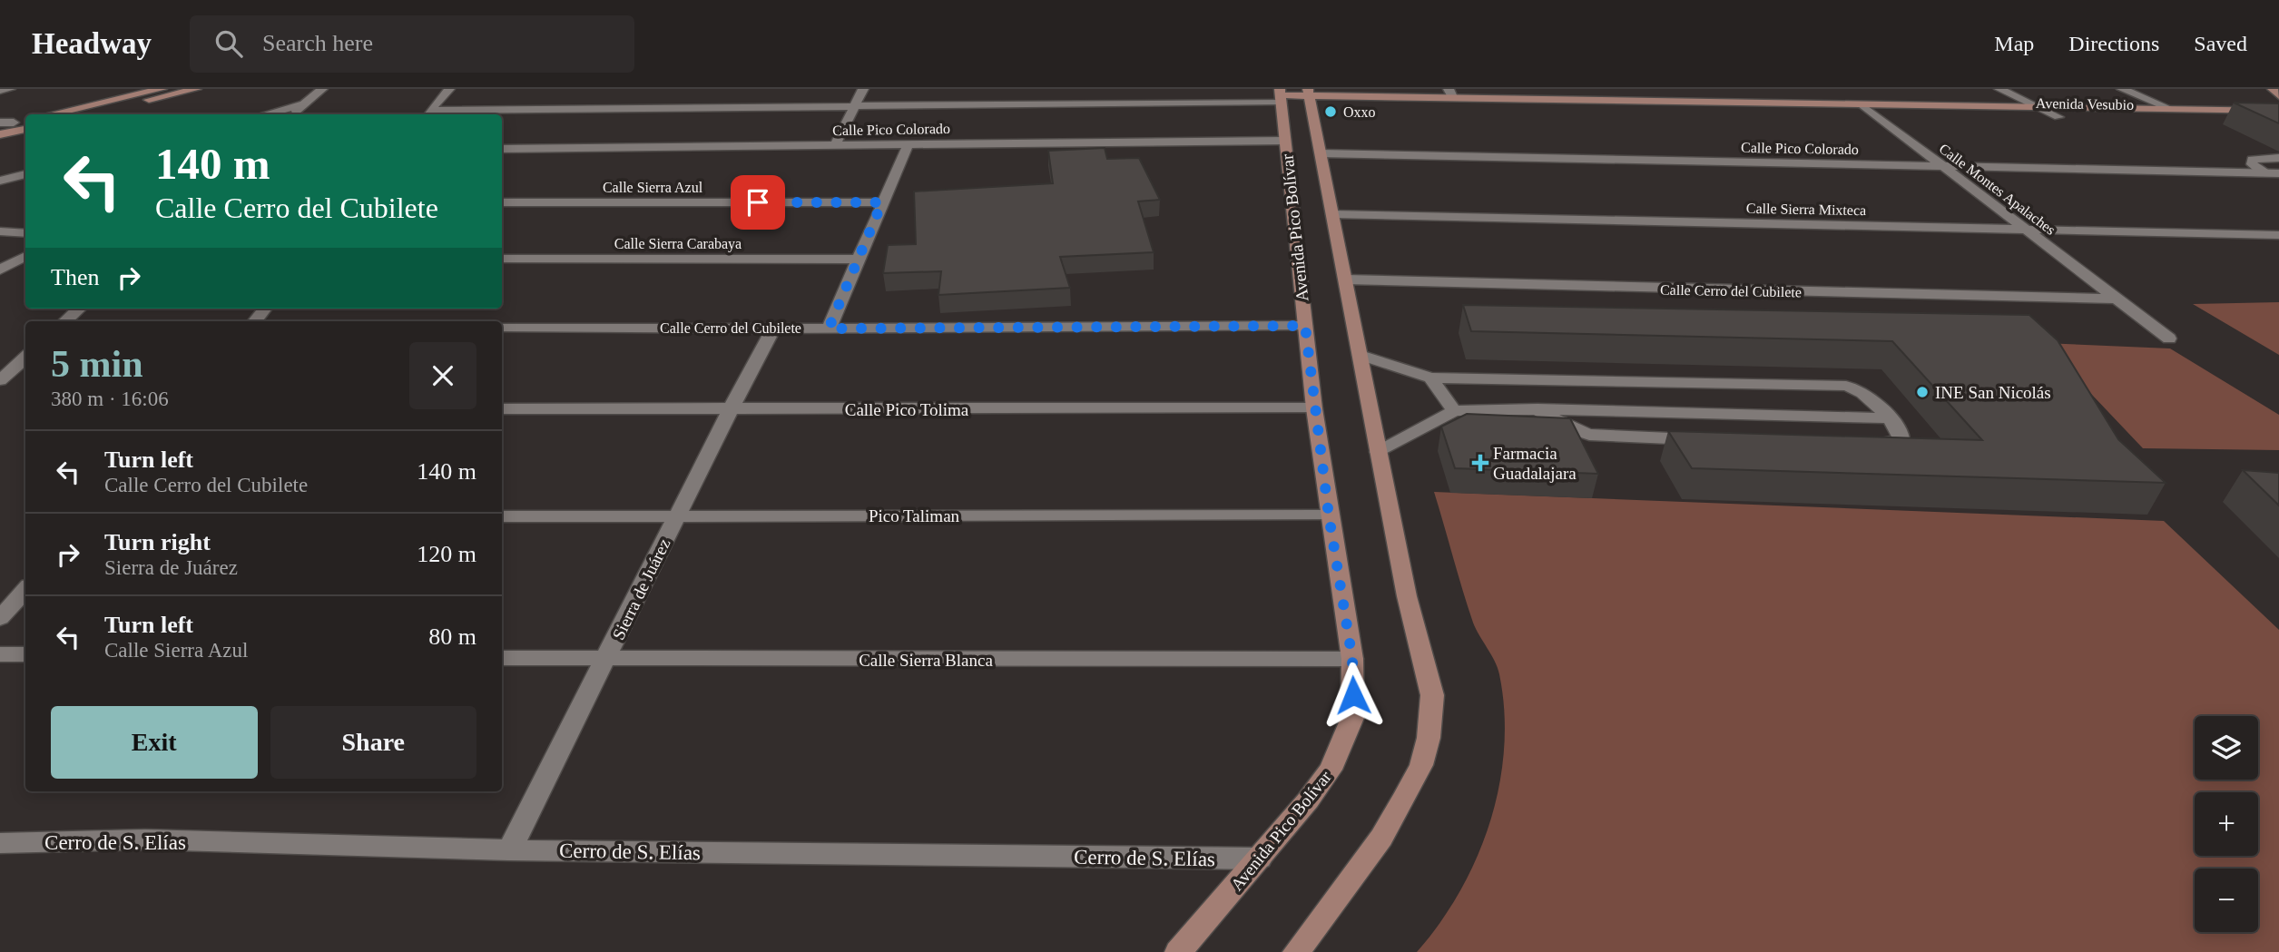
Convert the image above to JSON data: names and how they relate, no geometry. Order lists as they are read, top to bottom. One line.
{"streets":{"street":["Avenida Vesubio","Calle Pico Colorado","Calle Sierra Azul","Calle Montes Apalaches","Calle Sierra Mixteca","Avenida Pico Bolívar","Calle Sierra Carabaya","Calle Cerro del Cubilete","Calle Pico Tolima","Pico Taliman","Sierra de Juárez","Calle Sierra Blanca","Cerro de S. Elías"]},"crossings":[["Avenida Vesubio","Calle Montes Apalaches"],["Avenida Vesubio","Avenida Pico Bolívar"],["Calle Pico Colorado","Calle Montes Apalaches"],["Calle Pico Colorado","Avenida Pico Bolívar"],["Calle Montes Apalaches","Calle Sierra Mixteca"],["Calle Montes Apalaches","Calle Cerro del Cubilete"],["Calle Sierra Mixteca","Avenida Pico Bolívar"],["Avenida Pico Bolívar","Calle Cerro del Cubilete"],["Avenida Pico Bolívar","Calle Pico Tolima"],["Avenida Pico Bolívar","Pico Taliman"],["Avenida Pico Bolívar","Calle Sierra Blanca"],["Avenida Pico Bolívar","Cerro de S. Elías"],["Calle Cerro del Cubilete","Sierra de Juárez"],["Calle Pico Tolima","Sierra de Juárez"],["Pico Taliman","Sierra de Juárez"],["Sierra de Juárez","Calle Sierra Blanca"],["Sierra de Juárez","Cerro de S. Elías"]],"places":{"other":["Oxxo","INE San Nicolás"],"health":["Farmacia Guadalajara"]},"page":{"header":"Headway","search":"Search here","nav":["Map","Directions","Saved"],"turn":["140 m","Calle Cerro del Cubilete"],"then":"Then","heading":["5 min","380 m · 16:06"],"list":[{"name":"Turn left","note":"Calle Cerro del Cubilete","value":"140 m"},{"name":"Turn right","note":"Sierra de Juárez","value":"120 m"},{"name":"Turn left","note":"Calle Sierra Azul","value":"80 m"}],"buttons":["Exit","Share"],"map_buttons":["+","−"]}}
